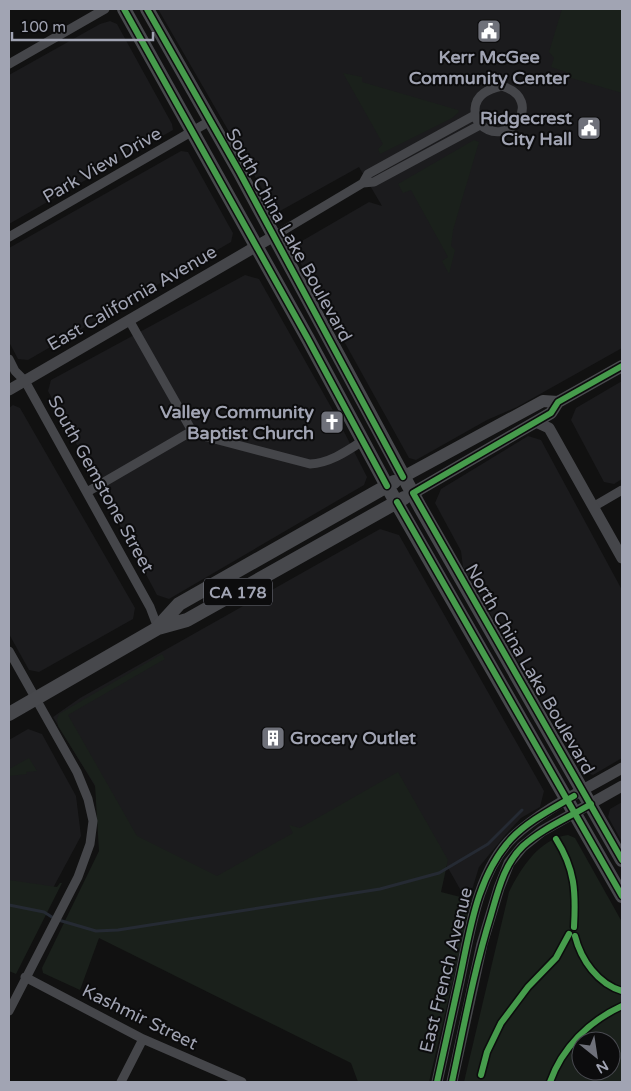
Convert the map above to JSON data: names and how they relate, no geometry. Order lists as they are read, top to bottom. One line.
{"streets":{"main road":["South China Lake Boulevard","CA 178","North China Lake Boulevard"],"street":["Park View Drive","East California Avenue","South Gemstone Street","East French Avenue","Kashmir Street"]},"crossings":[["Park View Drive","South China Lake Boulevard"],["South China Lake Boulevard","East California Avenue"],["South China Lake Boulevard","CA 178"],["South China Lake Boulevard","North China Lake Boulevard"],["East California Avenue","South Gemstone Street"],["South Gemstone Street","CA 178"],["CA 178","North China Lake Boulevard"],["North China Lake Boulevard","East French Avenue"]],"places":{"public building":["Kerr McGee Community Center","Ridgecrest City Hall"],"church":["Valley Community Baptist Church"],"building":["Grocery Outlet"]},"scale_bar":"100 m","north":"bottom right"}
